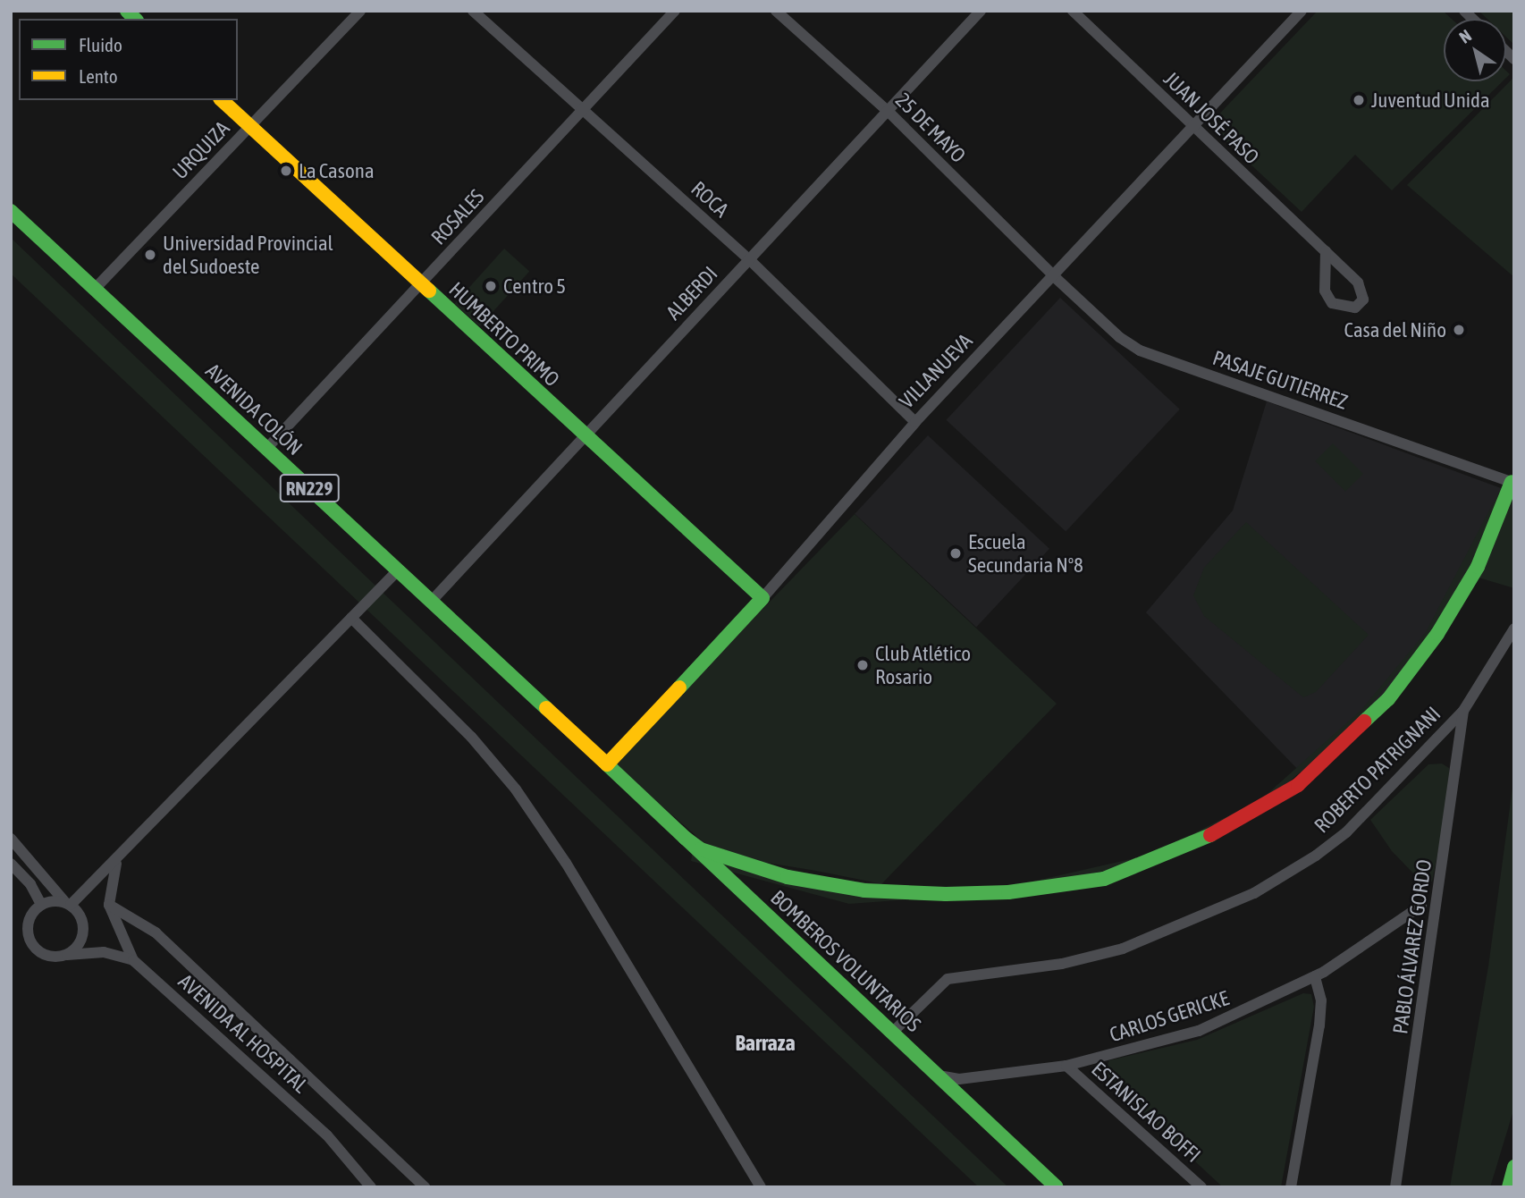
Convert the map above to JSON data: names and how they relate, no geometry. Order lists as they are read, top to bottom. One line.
{"streets":{"main road":["HUMBERTO PRIMO","VILLANUEVA","AVENIDA COLÓN","RN229","BOMBEROS VOLUNTARIOS"],"street":["JUAN JOSÉ PASO","25 DE MAYO","URQUIZA","ROCA","ROSALES","ALBERDI","PASAJE GUTIERREZ","ROBERTO PATRIGNANI","PABLO ÁLVAREZ GORDO","CARLOS GERICKE","AVENIDA AL HOSPITAL","ESTANISLAO BOFFI"]},"crossings":[["JUAN JOSÉ PASO","VILLANUEVA"],["25 DE MAYO","ALBERDI"],["25 DE MAYO","VILLANUEVA"],["25 DE MAYO","PASAJE GUTIERREZ"],["URQUIZA","HUMBERTO PRIMO"],["URQUIZA","AVENIDA COLÓN"],["ROCA","ROSALES"],["ROCA","ALBERDI"],["ROCA","VILLANUEVA"],["ROSALES","HUMBERTO PRIMO"],["ROSALES","AVENIDA COLÓN"],["ALBERDI","HUMBERTO PRIMO"],["ALBERDI","AVENIDA COLÓN"],["HUMBERTO PRIMO","VILLANUEVA"],["VILLANUEVA","PASAJE GUTIERREZ"],["VILLANUEVA","AVENIDA COLÓN"],["VILLANUEVA","BOMBEROS VOLUNTARIOS"],["AVENIDA COLÓN","BOMBEROS VOLUNTARIOS"],["ROBERTO PATRIGNANI","PABLO ÁLVAREZ GORDO"],["ROBERTO PATRIGNANI","BOMBEROS VOLUNTARIOS"],["BOMBEROS VOLUNTARIOS","CARLOS GERICKE"],["CARLOS GERICKE","ESTANISLAO BOFFI"]],"districts":["Barraza"],"places":["Juventud Unida","La Casona","Universidad Provincial del Sudoeste","Centro 5","Casa del Niño","Escuela Secundaria Nº8","Club Atlético Rosario"],"legend":["Fluido","Lento"],"north":"top left"}
